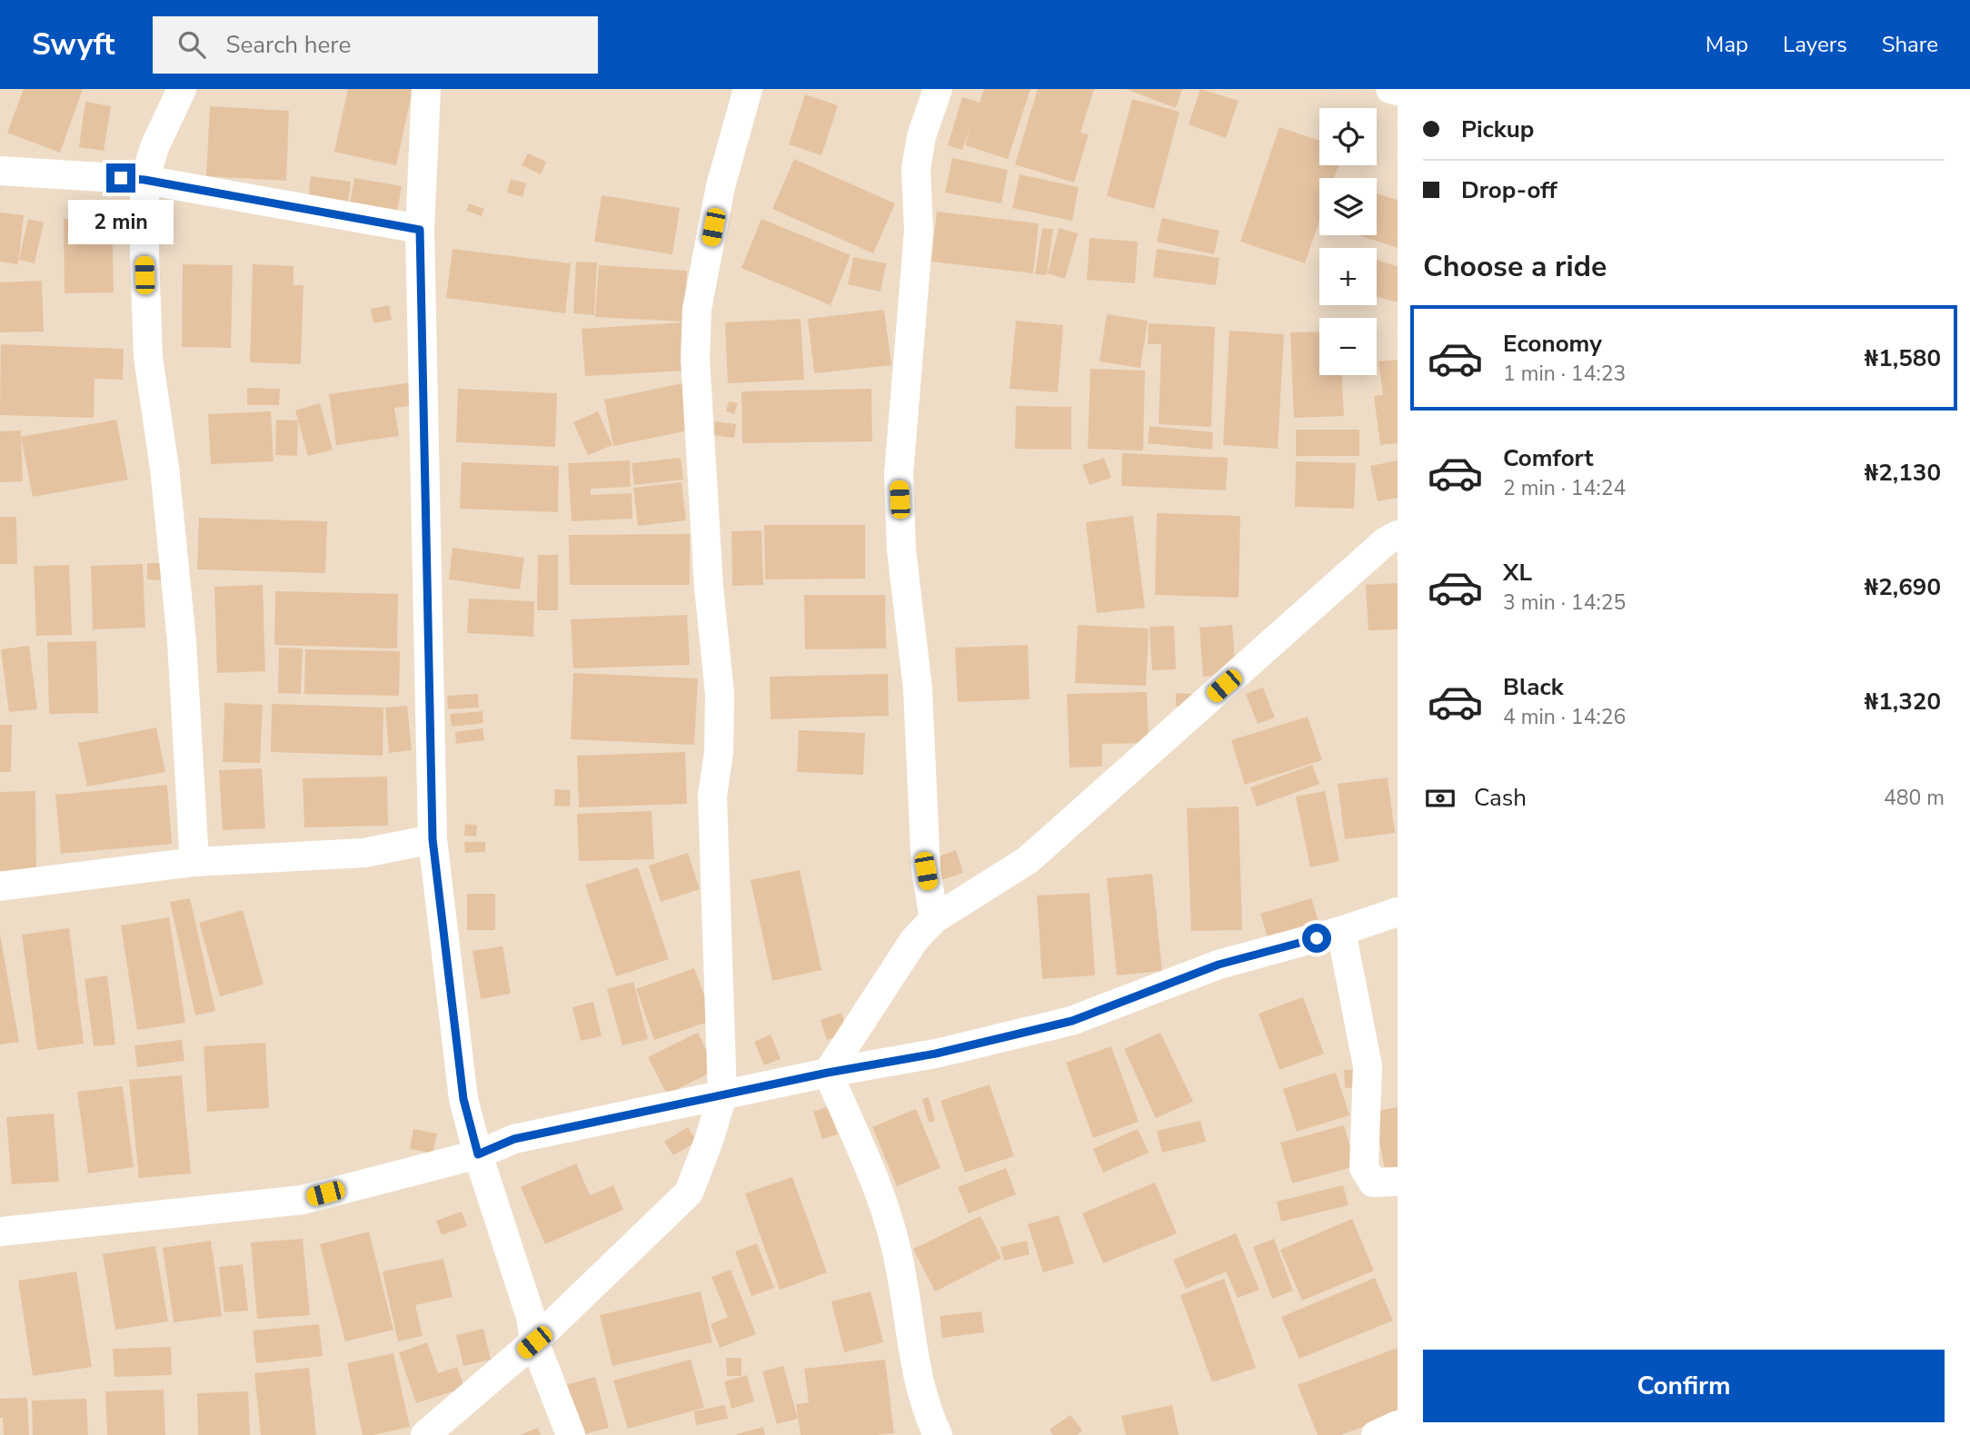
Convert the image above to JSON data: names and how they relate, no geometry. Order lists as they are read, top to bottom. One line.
{"page":{"header":"Swyft","search":"Search here","nav":["Map","Layers","Share"],"banner":["Pickup","Drop-off"],"map_buttons":["+","−"],"bubble":"2 min","heading":"Choose a ride","list":[{"name":"Economy","note":"1 min · 14:23","value":"₦1,580"},{"name":"Comfort","note":"2 min · 14:24","value":"₦2,130"},{"name":"XL","note":"3 min · 14:25","value":"₦2,690"},{"name":"Black","note":"4 min · 14:26","value":"₦1,320"}],"pay":["Cash","480 m"],"buttons":"Confirm"}}
